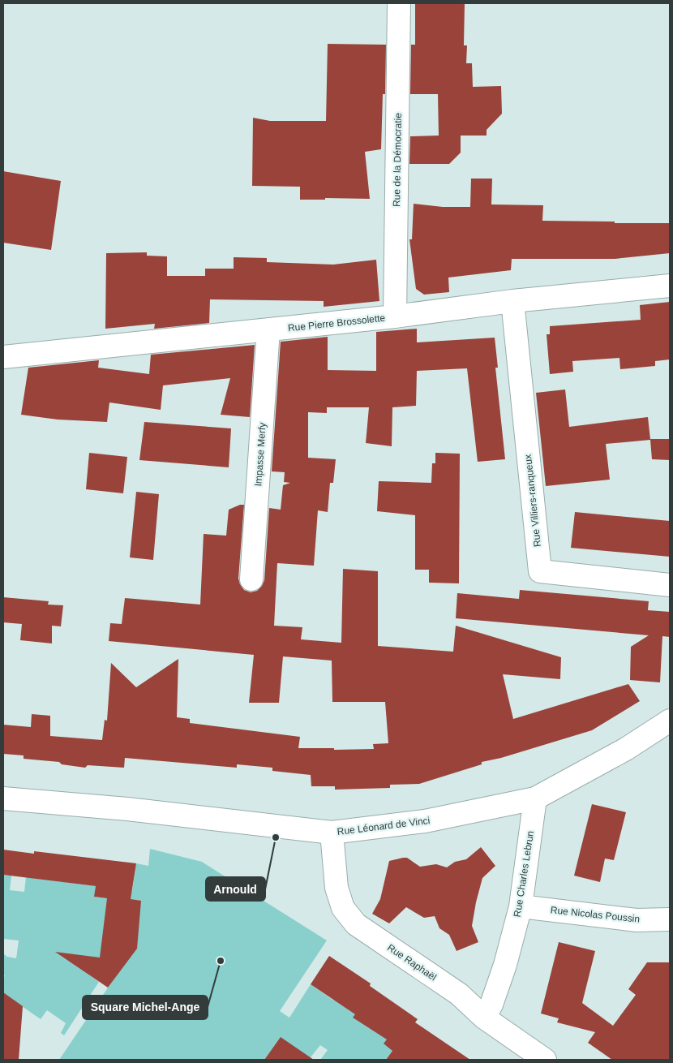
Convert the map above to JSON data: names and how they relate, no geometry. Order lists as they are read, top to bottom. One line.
{"streets":{"street":["Rue de la Démocratie","Rue Pierre Brossolette","Impasse Merfy","Rue Villiers-ranqueux","Rue Léonard de Vinci","Rue Charles Lebrun","Rue Nicolas Poussin","Rue Raphaël"]},"crossings":[["Rue de la Démocratie","Rue Pierre Brossolette"],["Rue Pierre Brossolette","Impasse Merfy"],["Rue Pierre Brossolette","Rue Villiers-ranqueux"],["Rue Léonard de Vinci","Rue Charles Lebrun"],["Rue Léonard de Vinci","Rue Raphaël"],["Rue Charles Lebrun","Rue Nicolas Poussin"],["Rue Charles Lebrun","Rue Raphaël"]],"places":["Arnould","Square Michel-Ange"]}
